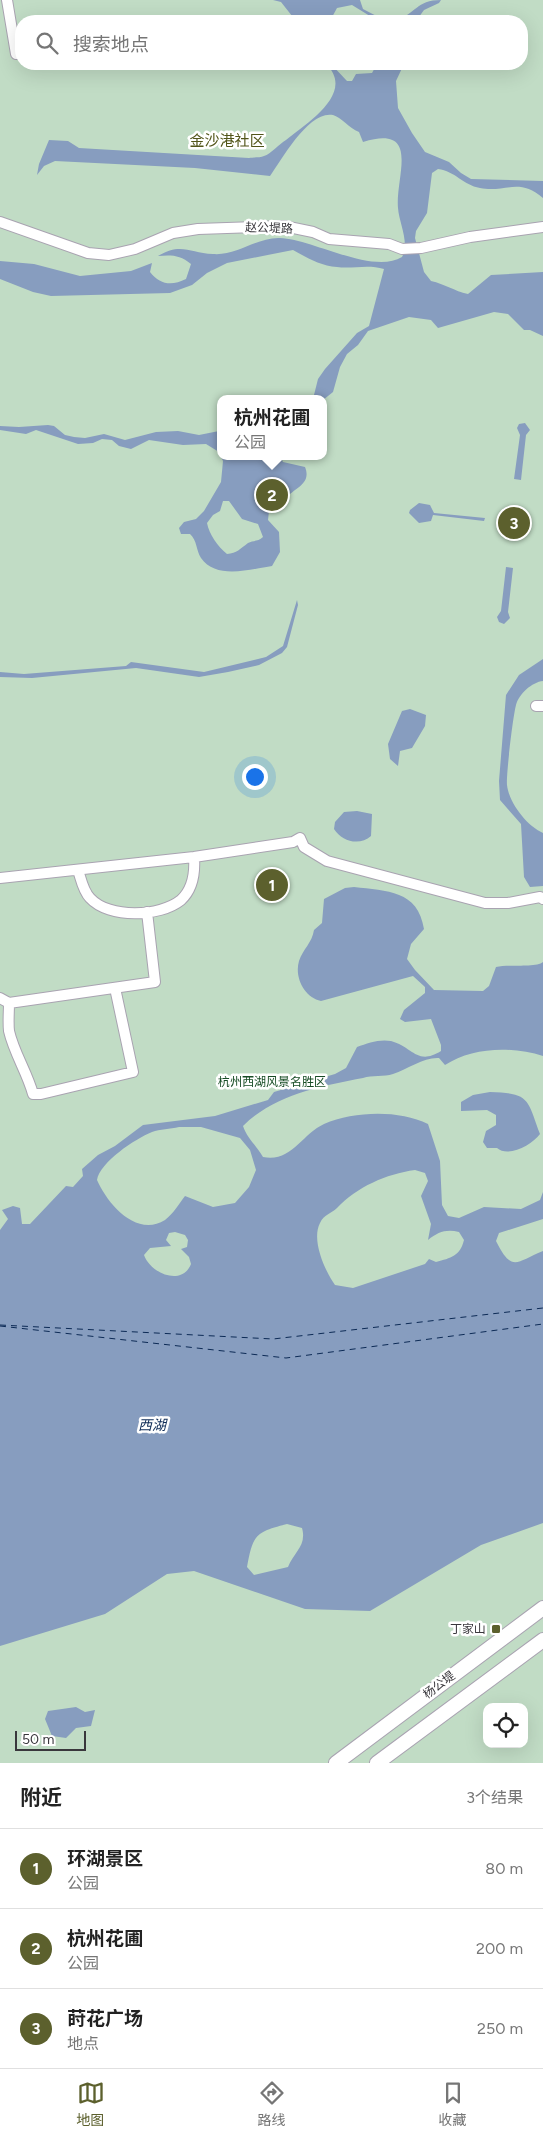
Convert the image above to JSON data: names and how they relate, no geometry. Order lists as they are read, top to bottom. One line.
{"streets":{"main road":["杨公堤"],"street":["赵公堤路"]},"districts":["金沙港社区"],"water":["西湖"],"parks":["杭州西湖风景名胜区"],"places":{"transit":["丁家山"]},"scale_bar":"50 m","page":{"search":"搜索地点","popup":["杭州花圃","公园"],"pins":["2","3","1"],"scale":"50 m","heading":["附近","3个结果"],"list":[{"mark":"1","name":"环湖景区","note":"公园","value":"80 m"},{"mark":"2","name":"杭州花圃","note":"公园","value":"200 m"},{"mark":"3","name":"莳花广场","note":"地点","value":"250 m"}],"nav":["地图","路线","收藏"]}}
